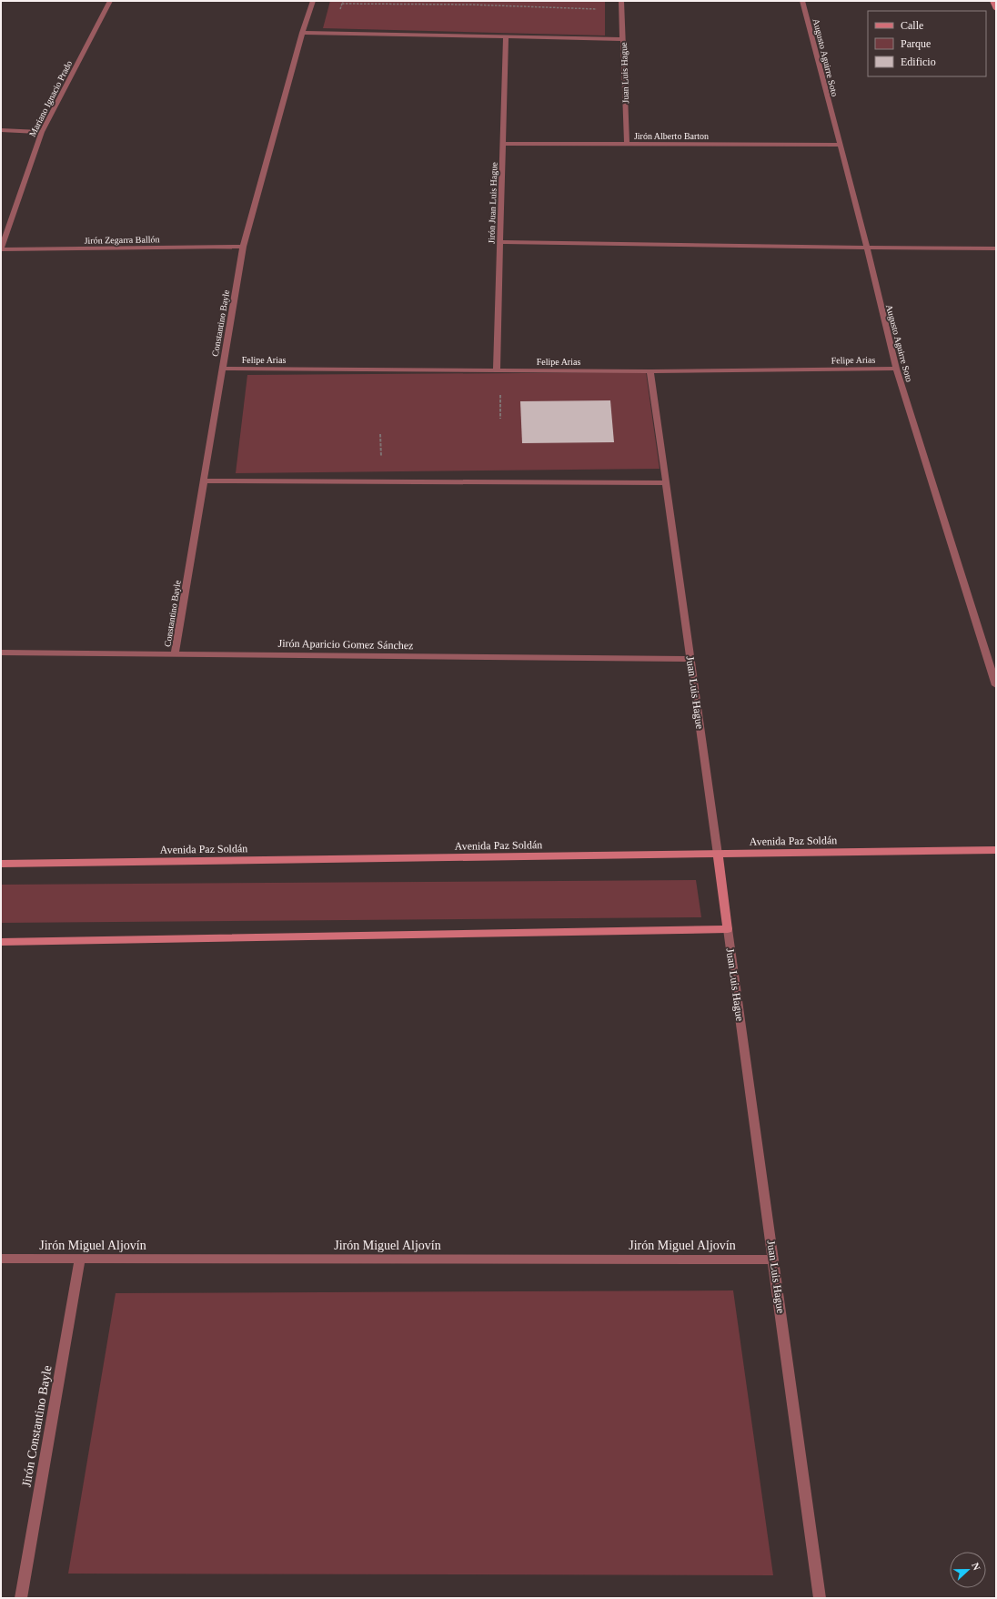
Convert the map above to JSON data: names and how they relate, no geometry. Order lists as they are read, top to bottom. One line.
{"streets":{"street":["Augusto Aguirre Soto","Juan Luis Hague","Mariano Ignacio Prado","Jirón Alberto Barton","Jirón Juan Luis Hague","Jirón Zegarra Ballón","Constantino Bayle","Felipe Arias","Jirón Aparicio Gomez Sánchez","Avenida Paz Soldán","Jirón Miguel Aljovín","Jirón Constantino Bayle"]},"crossings":[["Augusto Aguirre Soto","Jirón Alberto Barton"],["Augusto Aguirre Soto","Felipe Arias"],["Juan Luis Hague","Jirón Alberto Barton"],["Juan Luis Hague","Felipe Arias"],["Juan Luis Hague","Jirón Aparicio Gomez Sánchez"],["Juan Luis Hague","Avenida Paz Soldán"],["Juan Luis Hague","Jirón Miguel Aljovín"],["Mariano Ignacio Prado","Jirón Zegarra Ballón"],["Jirón Alberto Barton","Jirón Juan Luis Hague"],["Jirón Juan Luis Hague","Felipe Arias"],["Jirón Zegarra Ballón","Constantino Bayle"],["Constantino Bayle","Felipe Arias"],["Constantino Bayle","Jirón Aparicio Gomez Sánchez"],["Jirón Miguel Aljovín","Jirón Constantino Bayle"]],"legend":["Calle","Parque","Edificio"],"north":"right"}
